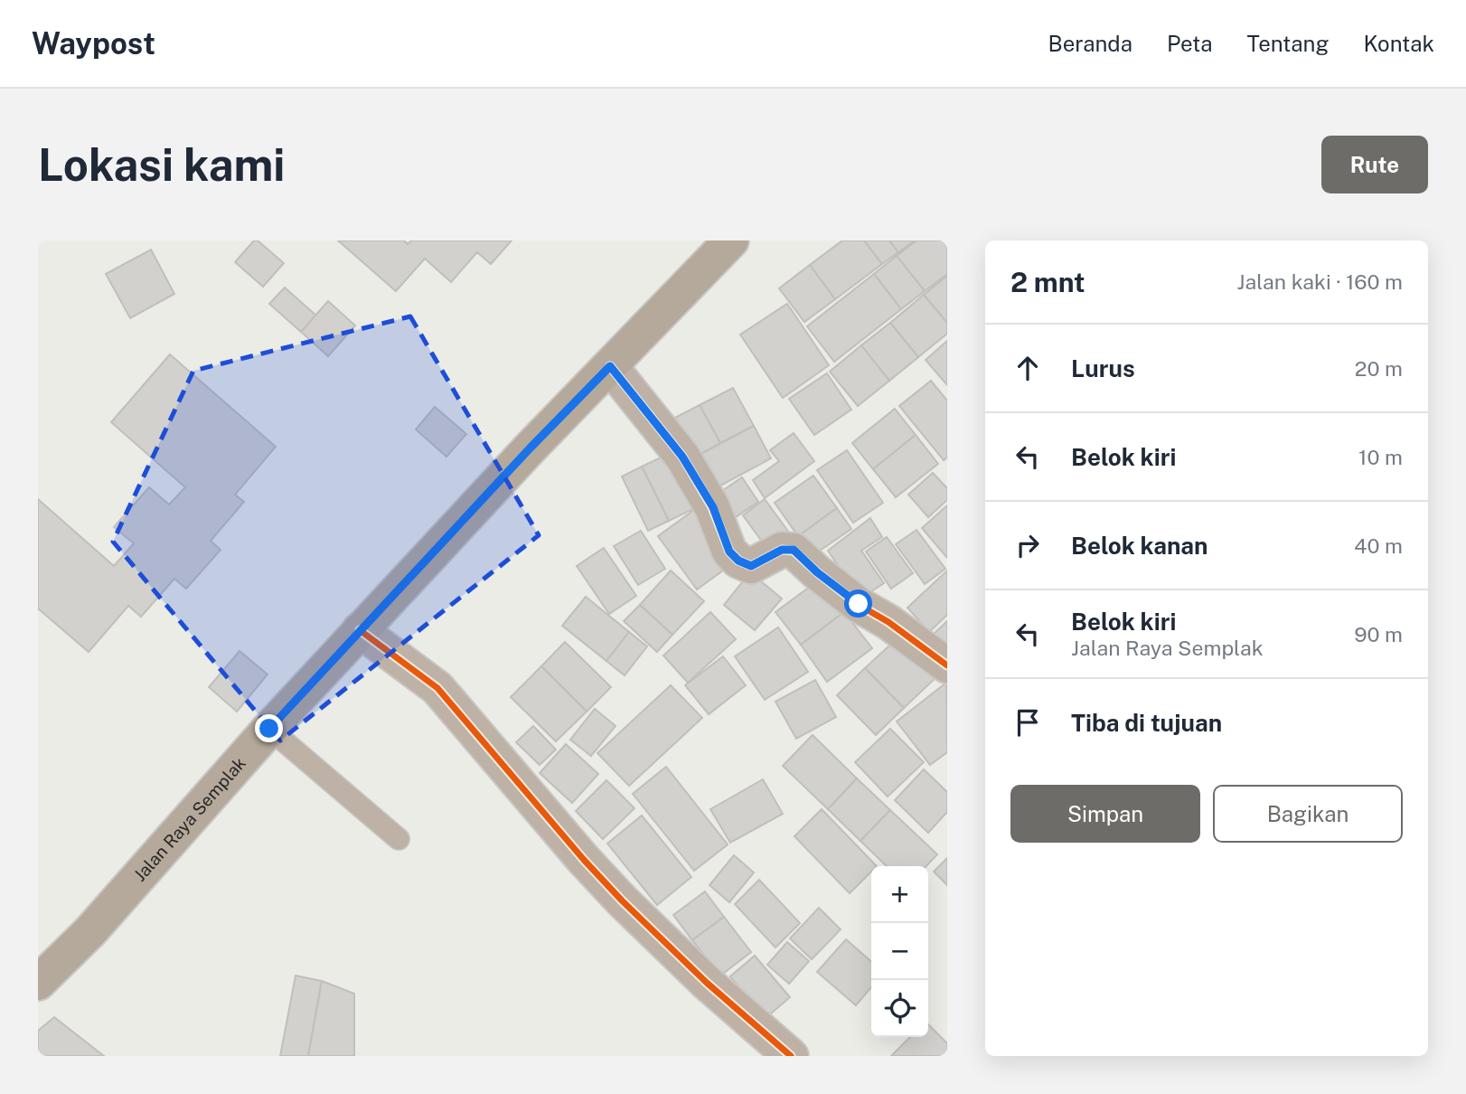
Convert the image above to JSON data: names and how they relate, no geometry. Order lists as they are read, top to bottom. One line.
{"streets":{"main road":["Jalan Raya Semplak"]},"page":{"header":"Waypost","nav":["Beranda","Peta","Tentang","Kontak"],"buttons":["Rute",["Simpan","Bagikan"]],"title":"Lokasi kami","heading":["2 mnt","Jalan kaki · 160 m"],"list":[["Lurus","20 m"],["Belok kiri","10 m"],["Belok kanan","40 m"],["Belok kiri","Jalan Raya Semplak","90 m"],"Tiba di tujuan"],"map_buttons":["+","−"]}}
